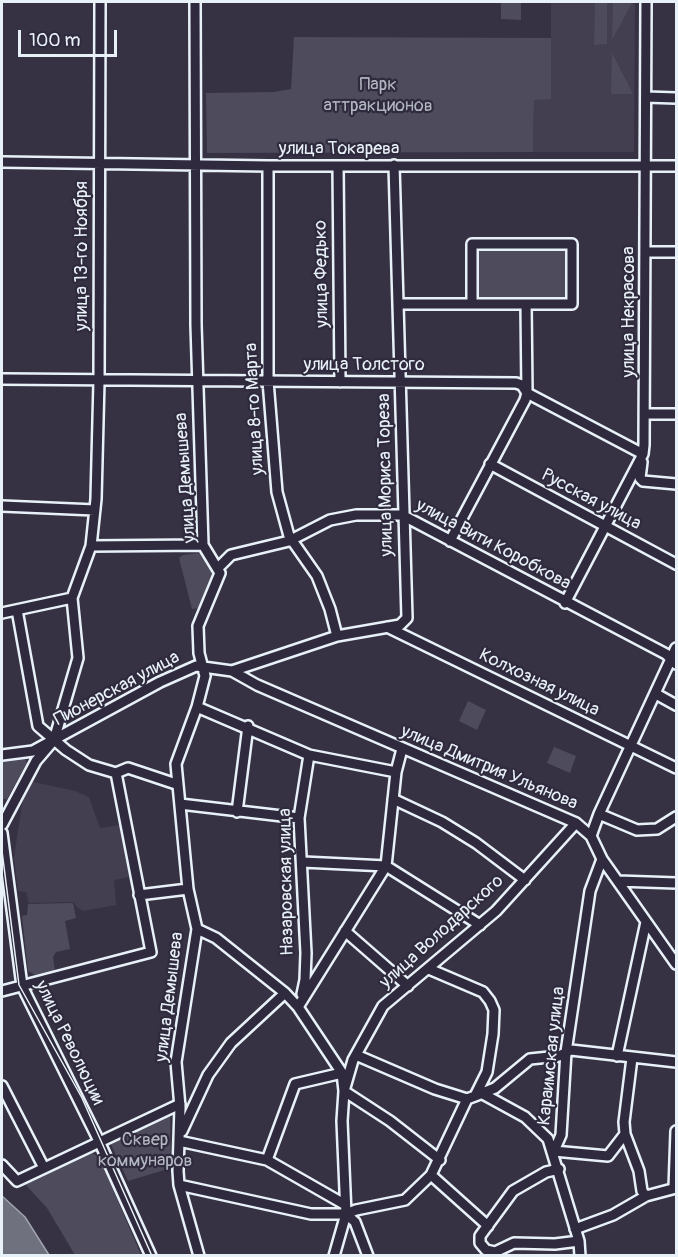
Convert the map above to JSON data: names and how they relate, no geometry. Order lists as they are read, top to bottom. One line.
{"streets":{"street":["улица Токарева","улица 13-го Ноября","улица Федько","улица Некрасова","улица Толстого","улица 8-го Марта","улица Мориса Тореза","улица Демышева","Русская улица","улица Вити Коробкова","Колхозная улица","Пионерская улица","улица Дмитрия Ульянова","Назаровская улица","улица Володарского","улица Революции","Караимская улица"]},"crossings":[["улица Токарева","улица 13-го Ноября"],["улица Токарева","улица Федько"],["улица Токарева","улица Некрасова"],["улица Токарева","улица 8-го Марта"],["улица Токарева","улица Мориса Тореза"],["улица Токарева","улица Демышева"],["улица 13-го Ноября","улица Толстого"],["улица Федько","улица Толстого"],["улица Некрасова","улица Толстого"],["улица Некрасова","Русская улица"],["улица Некрасова","улица Вити Коробкова"],["улица Толстого","улица 8-го Марта"],["улица Толстого","улица Мориса Тореза"],["улица Толстого","улица Демышева"],["улица 8-го Марта","улица Вити Коробкова"],["улица 8-го Марта","Пионерская улица"],["улица Мориса Тореза","улица Вити Коробкова"],["улица Мориса Тореза","Колхозная улица"],["улица Мориса Тореза","Пионерская улица"],["улица Демышева","улица Вити Коробкова"],["улица Демышева","Пионерская улица"],["Колхозная улица","Пионерская улица"],["Пионерская улица","улица Дмитрия Ульянова"],["улица Дмитрия Ульянова","улица Володарского"],["улица Дмитрия Ульянова","Караимская улица"]],"parks":["Парк аттракционов","Сквер коммунаров"],"scale_bar":"100 m"}
